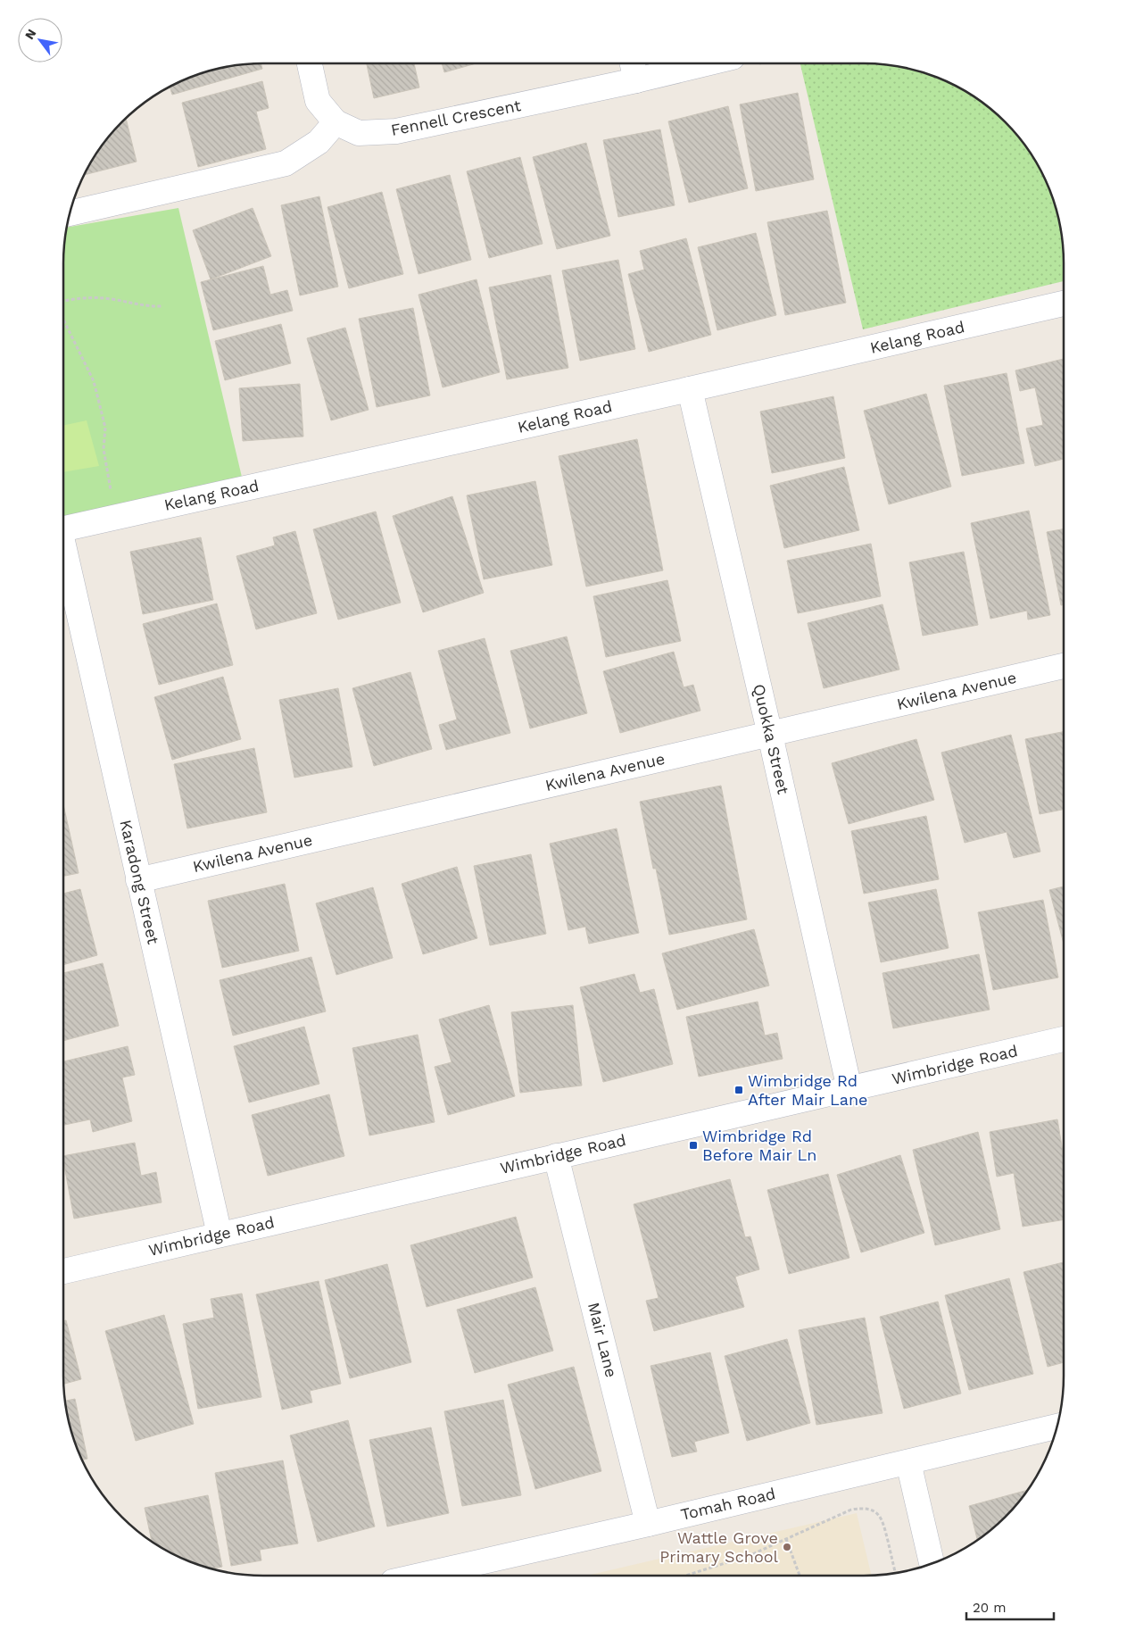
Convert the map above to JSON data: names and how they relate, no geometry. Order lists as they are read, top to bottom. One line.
{"streets":{"street":["Fennell Crescent","Kelang Road","Kwilena Avenue","Quokka Street","Karadong Street","Wimbridge Road","Mair Lane","Tomah Road"]},"crossings":[["Kelang Road","Quokka Street"],["Kwilena Avenue","Quokka Street"],["Kwilena Avenue","Karadong Street"],["Quokka Street","Wimbridge Road"],["Karadong Street","Wimbridge Road"],["Wimbridge Road","Mair Lane"],["Mair Lane","Tomah Road"]],"places":{"transit":["Wimbridge Rd After Mair Lane","Wimbridge Rd Before Mair Ln"],"other":["Wattle Grove Primary School"]},"scale_bar":"20 m","north":"top left"}
